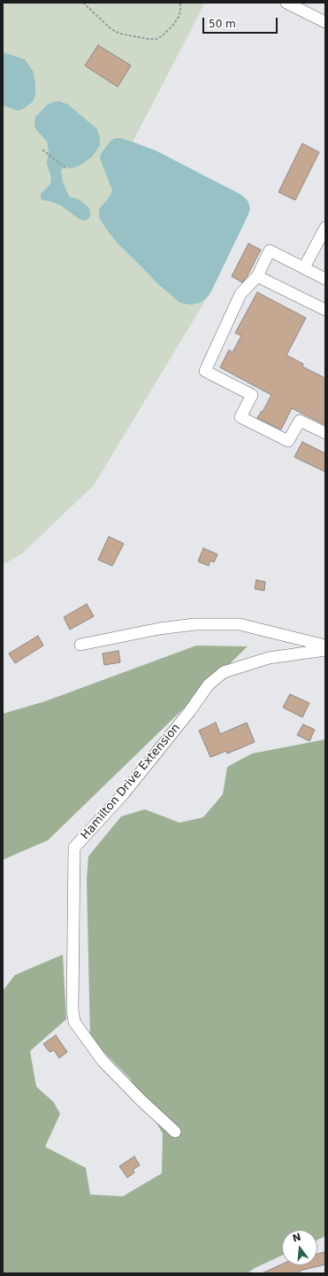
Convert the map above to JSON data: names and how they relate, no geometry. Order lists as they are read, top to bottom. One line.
{"streets":{"street":["Hamilton Drive Extension"]},"scale_bar":"50 m","north":"top"}
